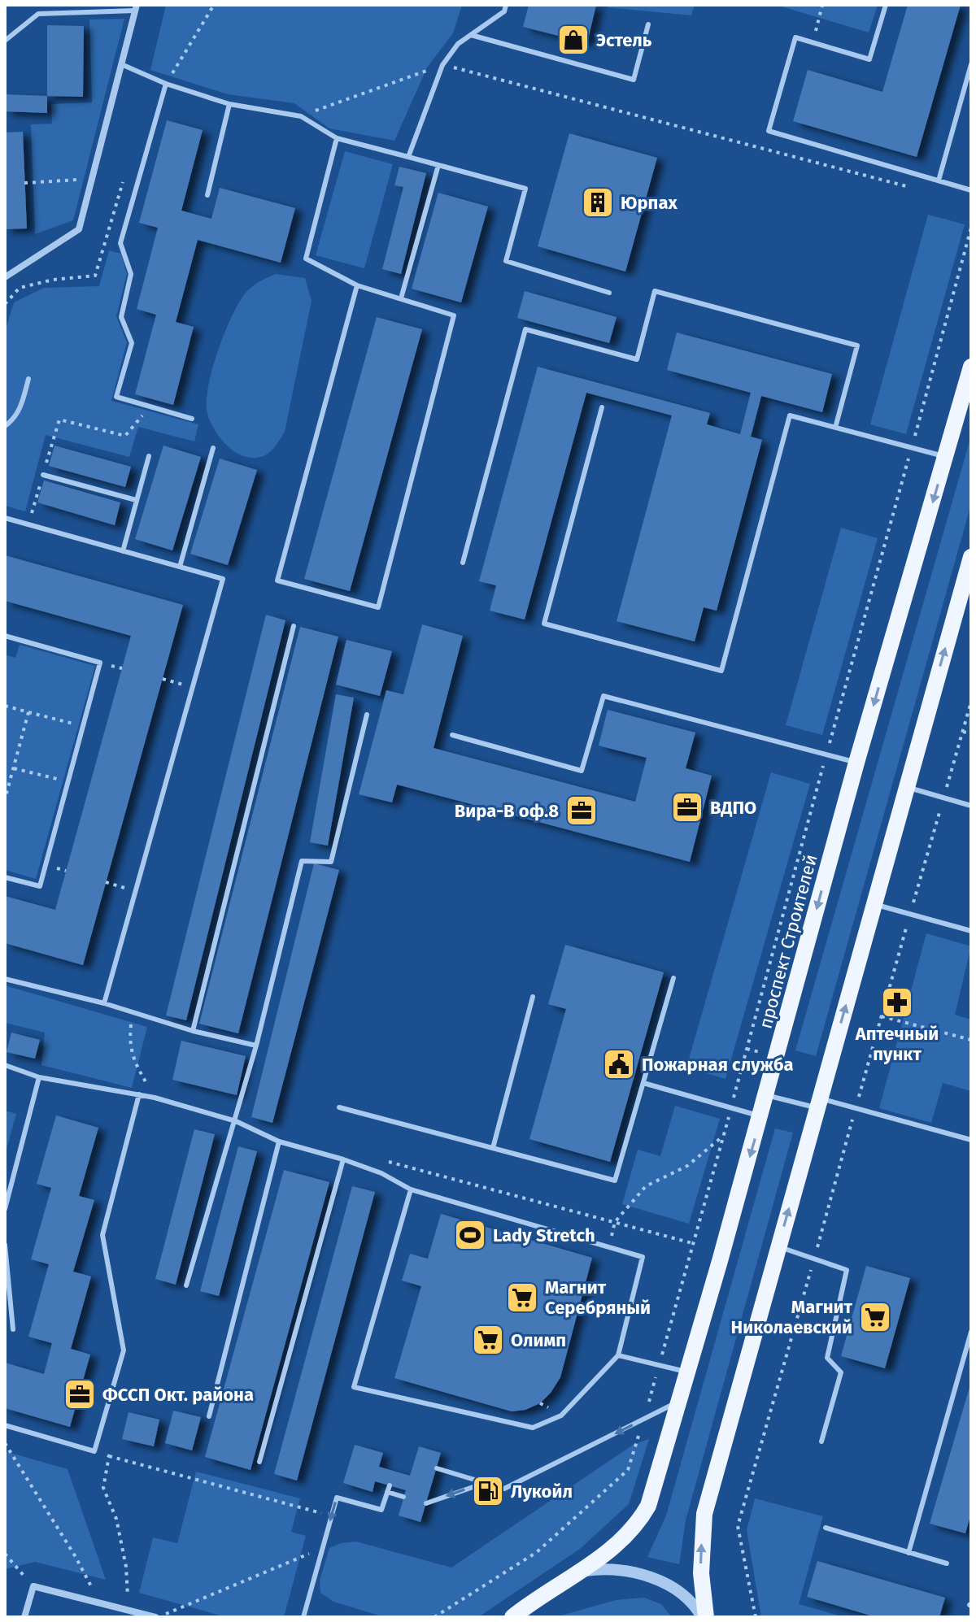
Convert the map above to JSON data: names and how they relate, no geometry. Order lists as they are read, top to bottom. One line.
{"streets":{"main road":["проспект Строителей"]},"places":{"shop":["Эстель"],"building":["Юрпах"],"office":["ВДПО","Вира-В оф.8","ФССП Окт. района"],"pharmacy":["Аптечный пункт"],"public building":["Пожарная служба"],"sports":["Lady Stretch"],"supermarket":["Магнит Серебряный","Магнит Николаевский","Олимп"],"fuel station":["Лукойл"]}}
